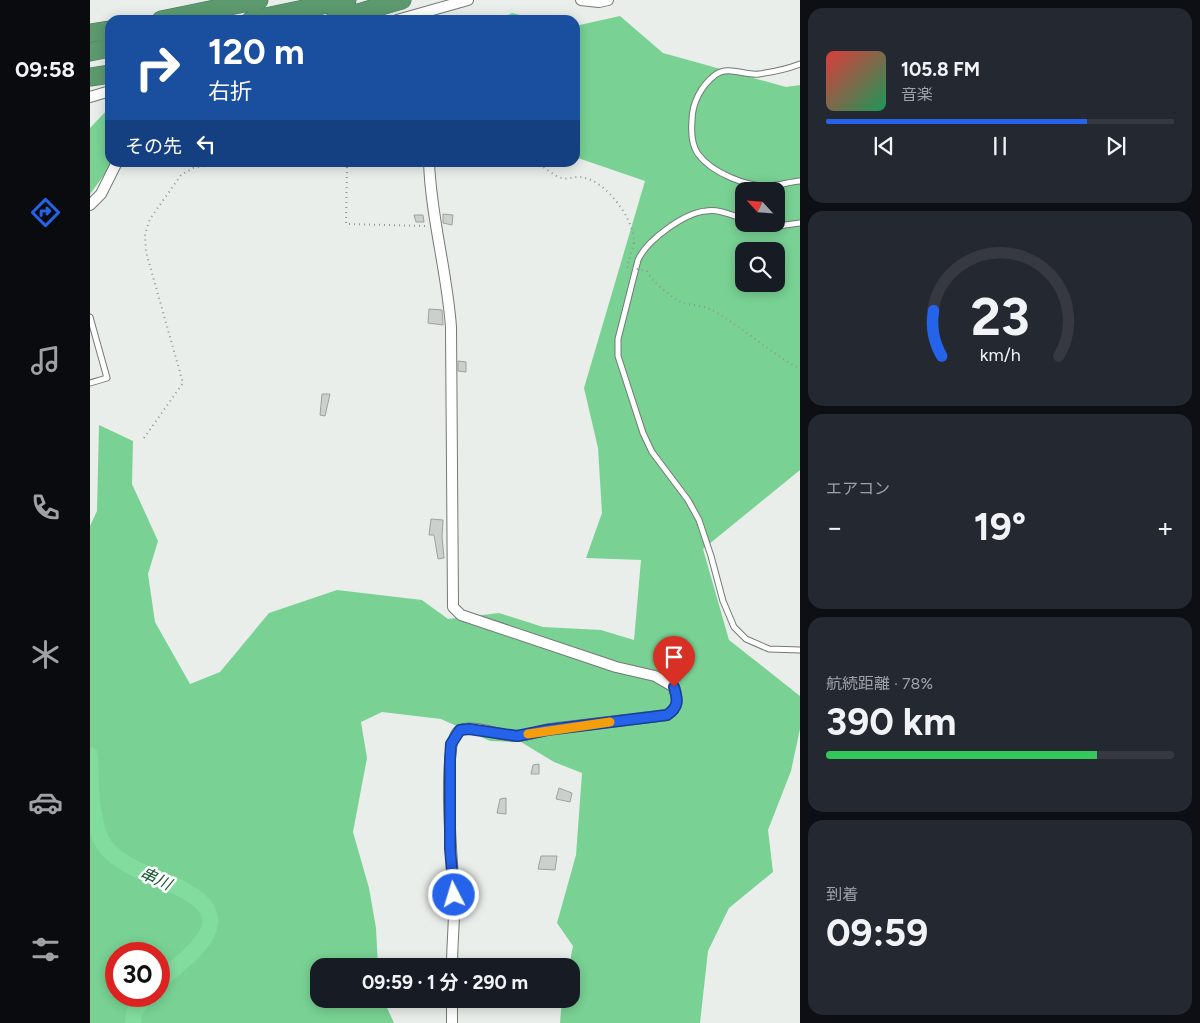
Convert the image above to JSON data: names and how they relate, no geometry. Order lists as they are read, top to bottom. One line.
{"water":["串川"],"north":"top left","page":{"tabs":"09:58","turn":["120 m","右折"],"song":["105.8 FM","音楽"],"then":"その先","tile":["エアコン",["航続距離 · 78%","390 km"],["到着","09:59"]],"heat":["−","19°","+"],"limit":"30","trip":"09:59 · 1 分 · 290 m","gauge":["23","km/h"]}}
